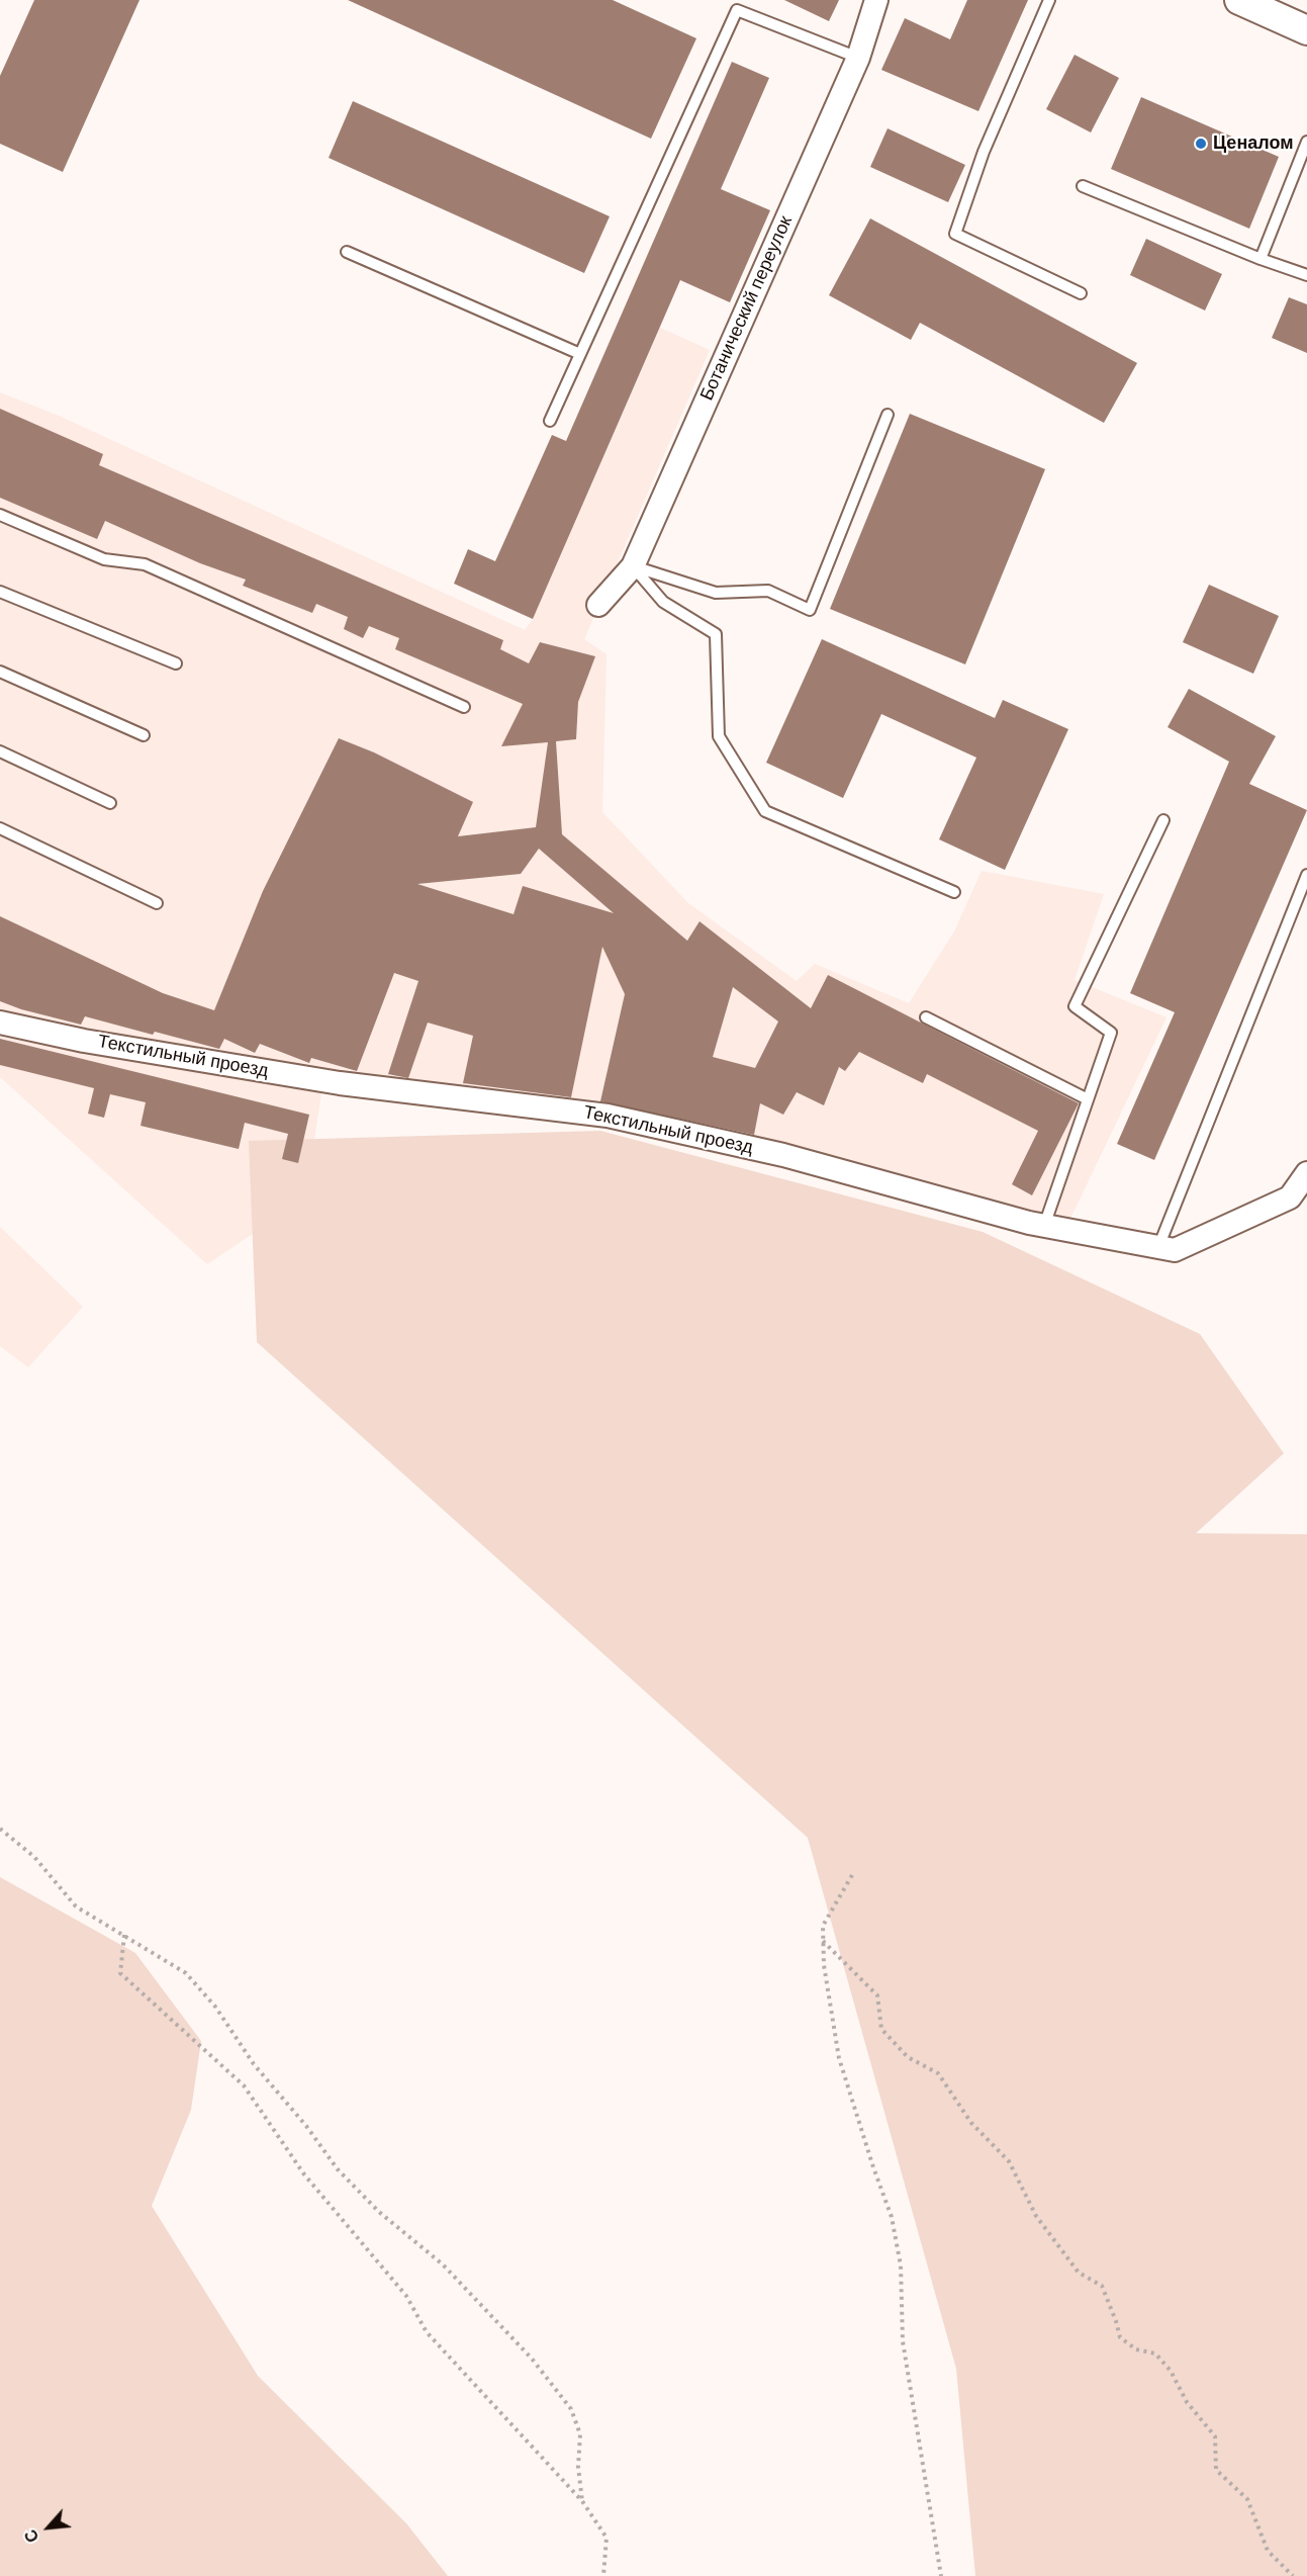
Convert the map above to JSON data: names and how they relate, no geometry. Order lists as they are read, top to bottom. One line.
{"streets":{"street":["Ботанический переулок","Текстильный проезд"]},"places":["Ценалом"],"north":"bottom left"}
